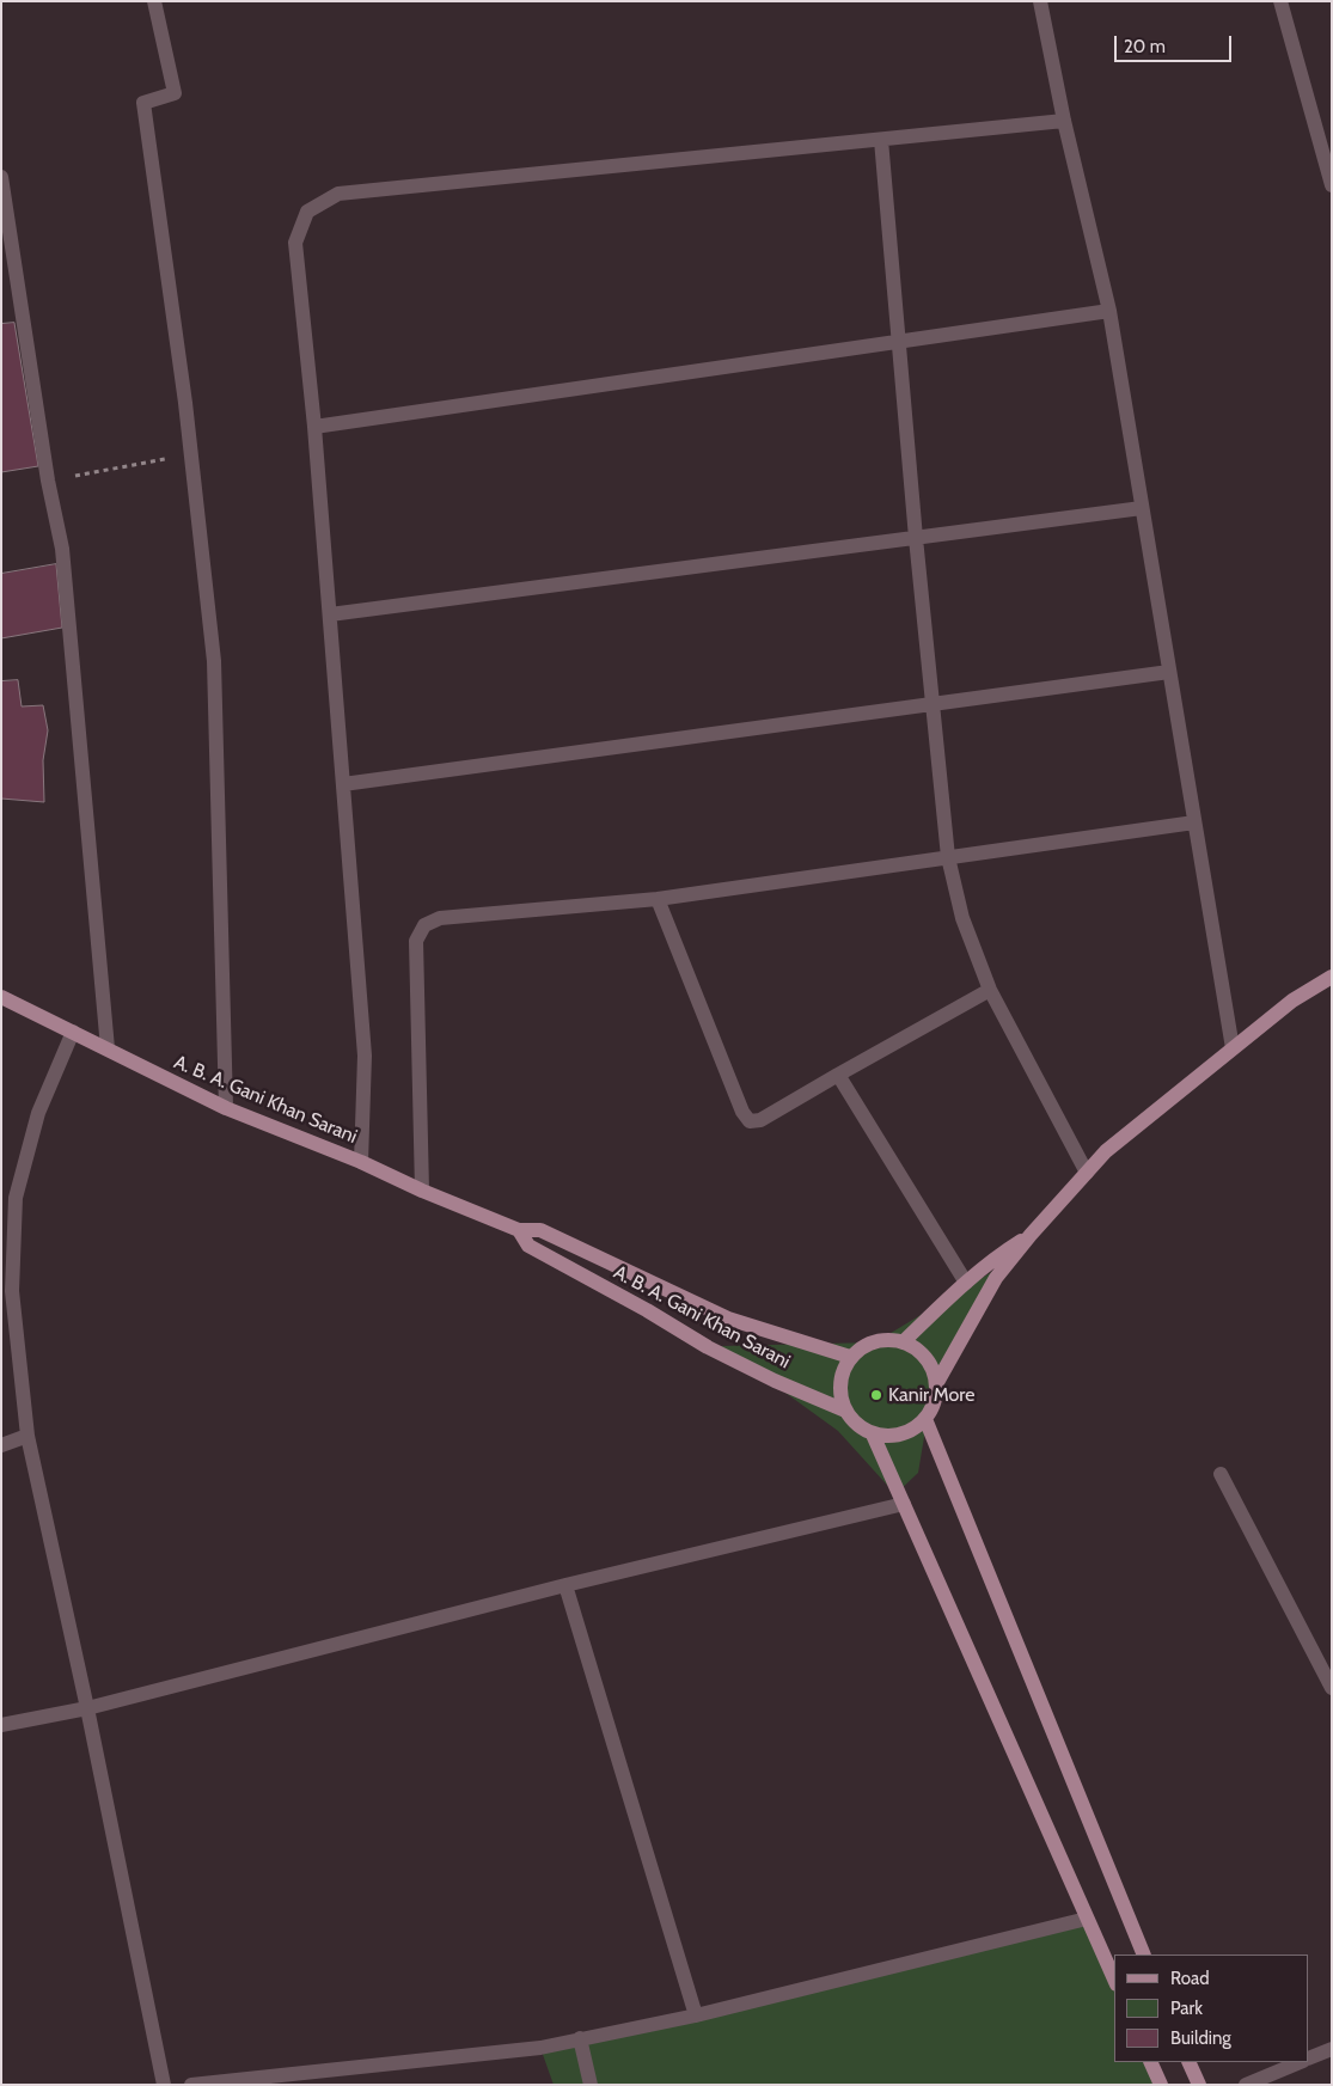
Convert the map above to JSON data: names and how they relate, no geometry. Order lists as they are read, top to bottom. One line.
{"streets":{"main road":["A. B. A. Gani Khan Sarani"]},"places":["Kanir More"],"legend":["Road","Park","Building"],"scale_bar":"20 m"}
